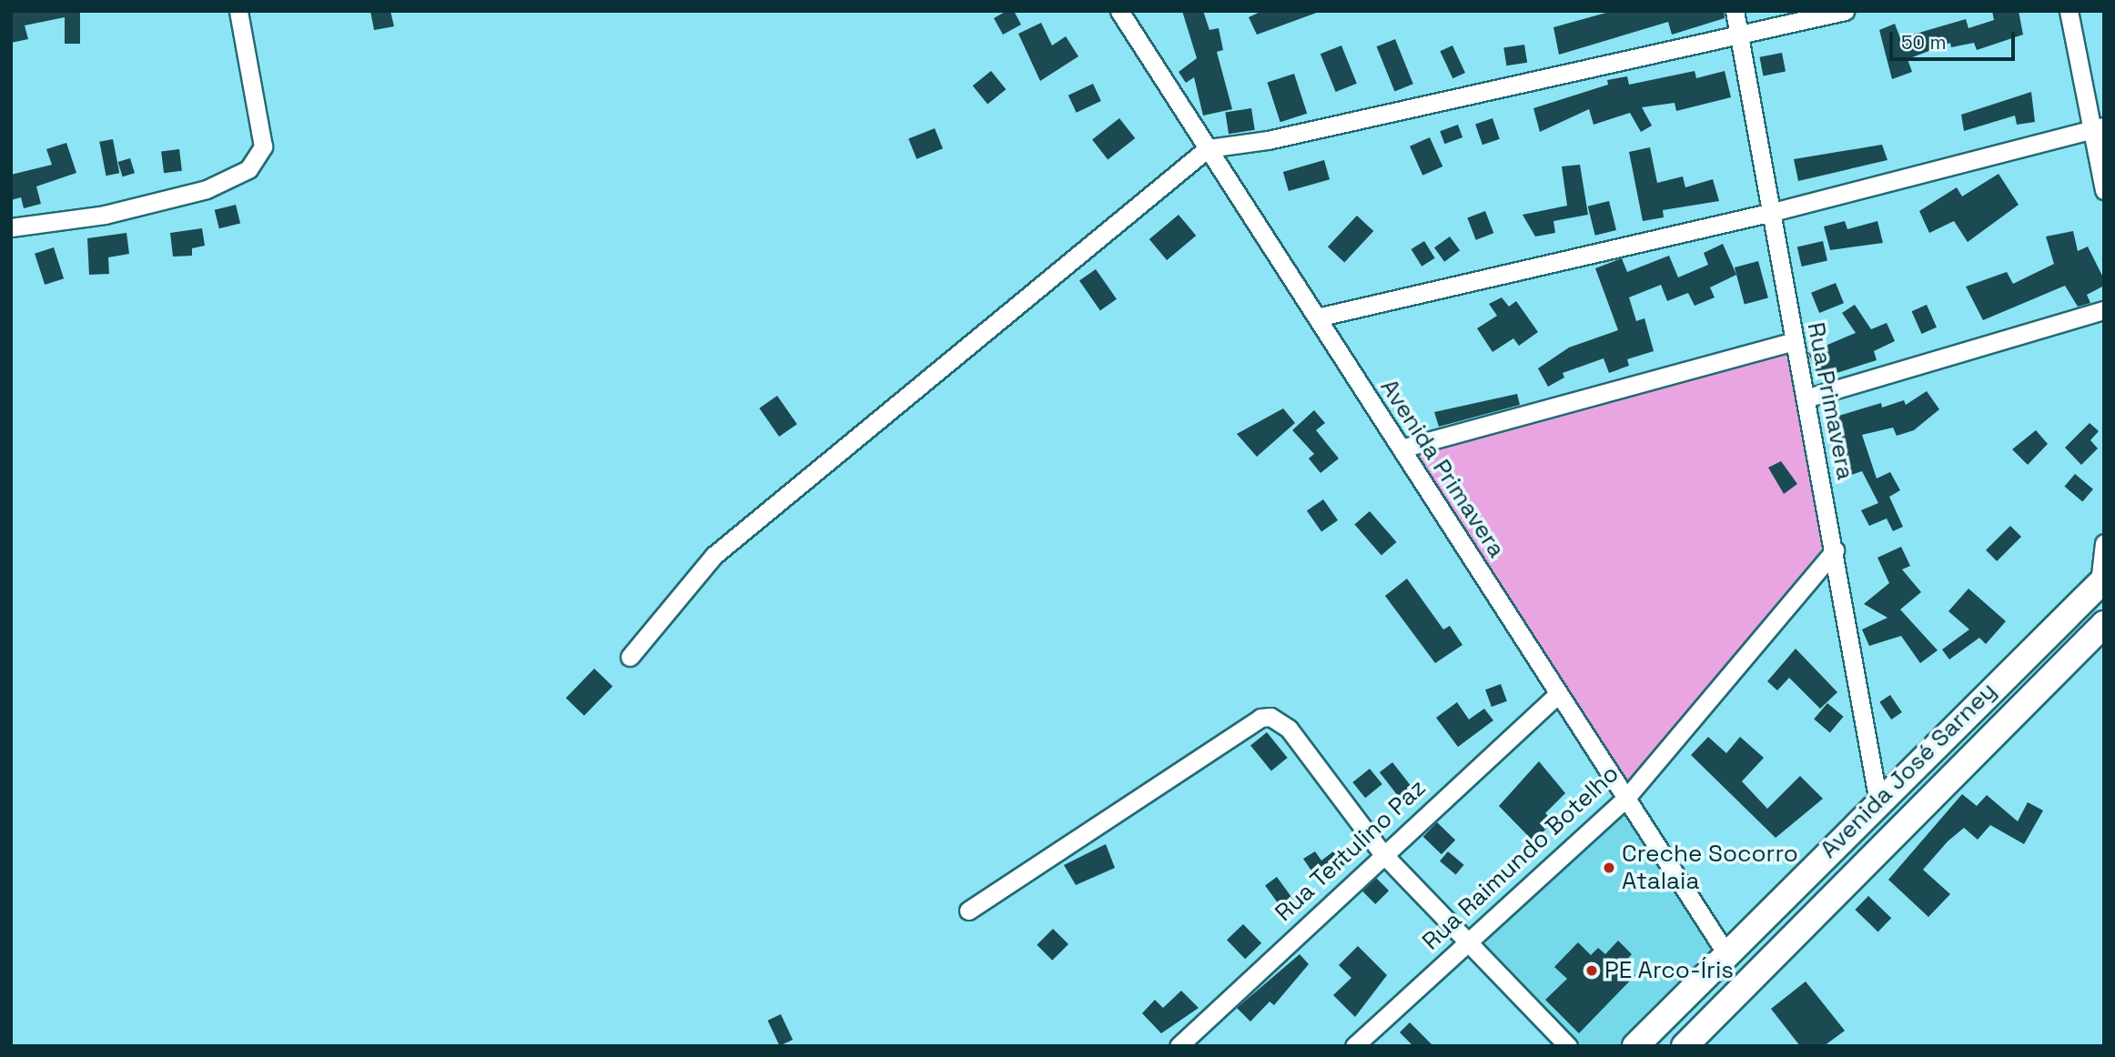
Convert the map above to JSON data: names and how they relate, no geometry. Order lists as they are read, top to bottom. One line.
{"streets":{"main road":["Avenida José Sarney"],"street":["Rua Primavera","Avenida Primavera","Rua Tertulino Paz","Rua Raimundo Botelho"]},"crossings":[["Rua Primavera","Avenida José Sarney"],["Rua Primavera","Rua Raimundo Botelho"],["Avenida Primavera","Avenida José Sarney"],["Avenida Primavera","Rua Tertulino Paz"],["Avenida Primavera","Rua Raimundo Botelho"]],"places":["Creche Socorro Atalaia","PE Arco-Íris"],"scale_bar":"50 m"}
